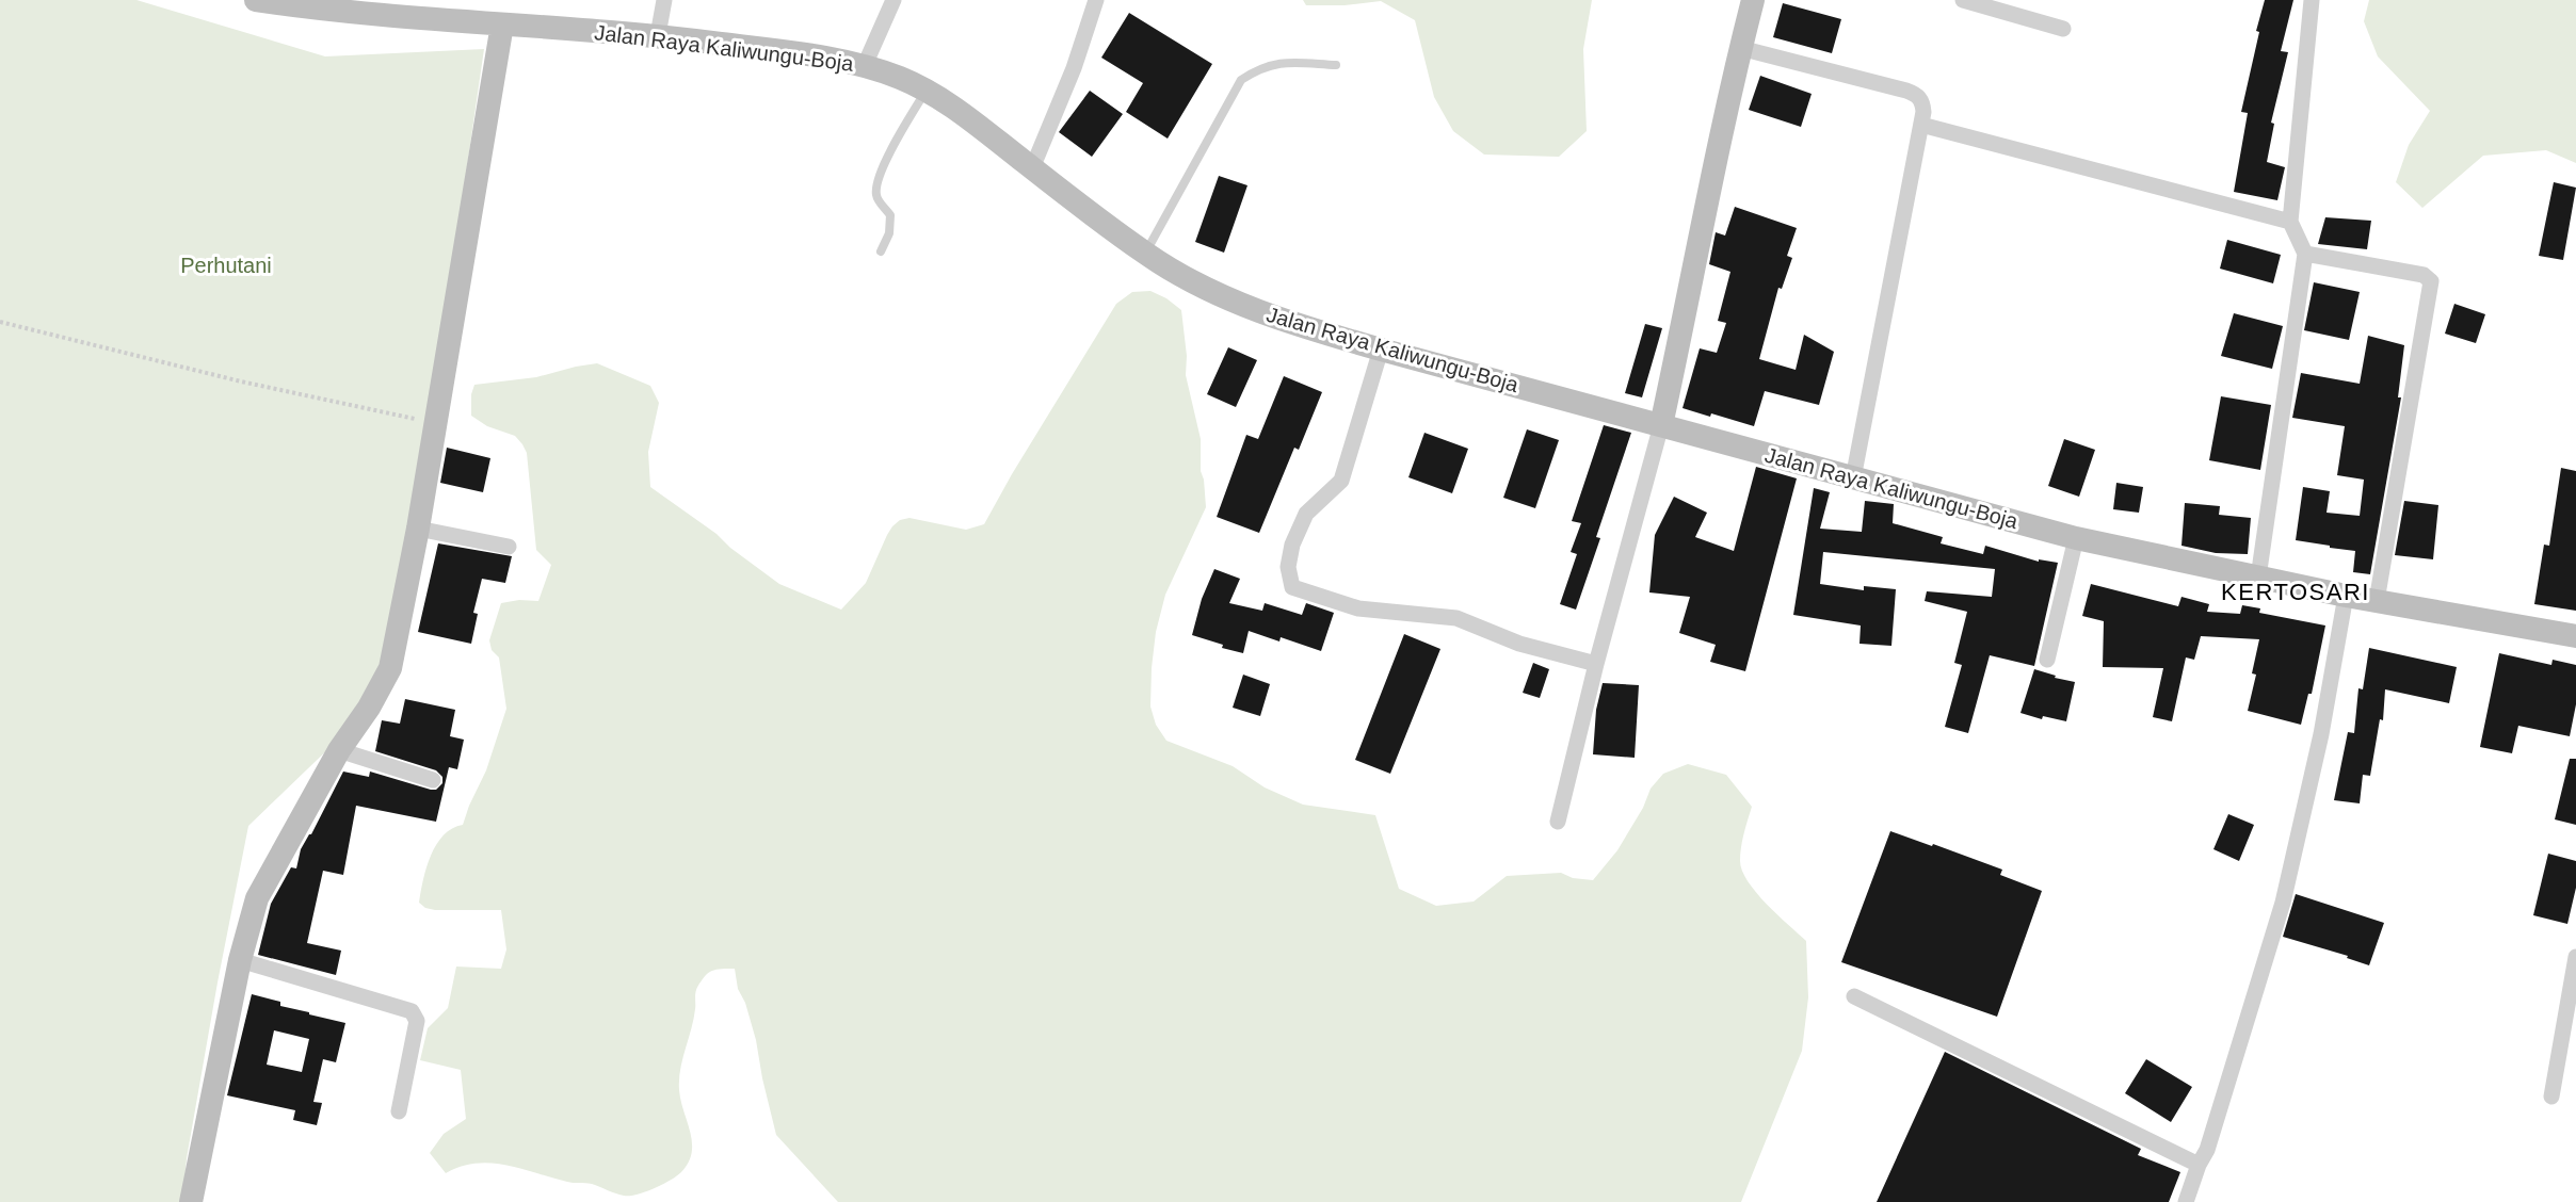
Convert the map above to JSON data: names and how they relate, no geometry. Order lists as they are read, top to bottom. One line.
{"streets":{"main road":["Jalan Raya Kaliwungu-Boja"]},"districts":["KERTOSARI"],"parks":["Perhutani"]}
